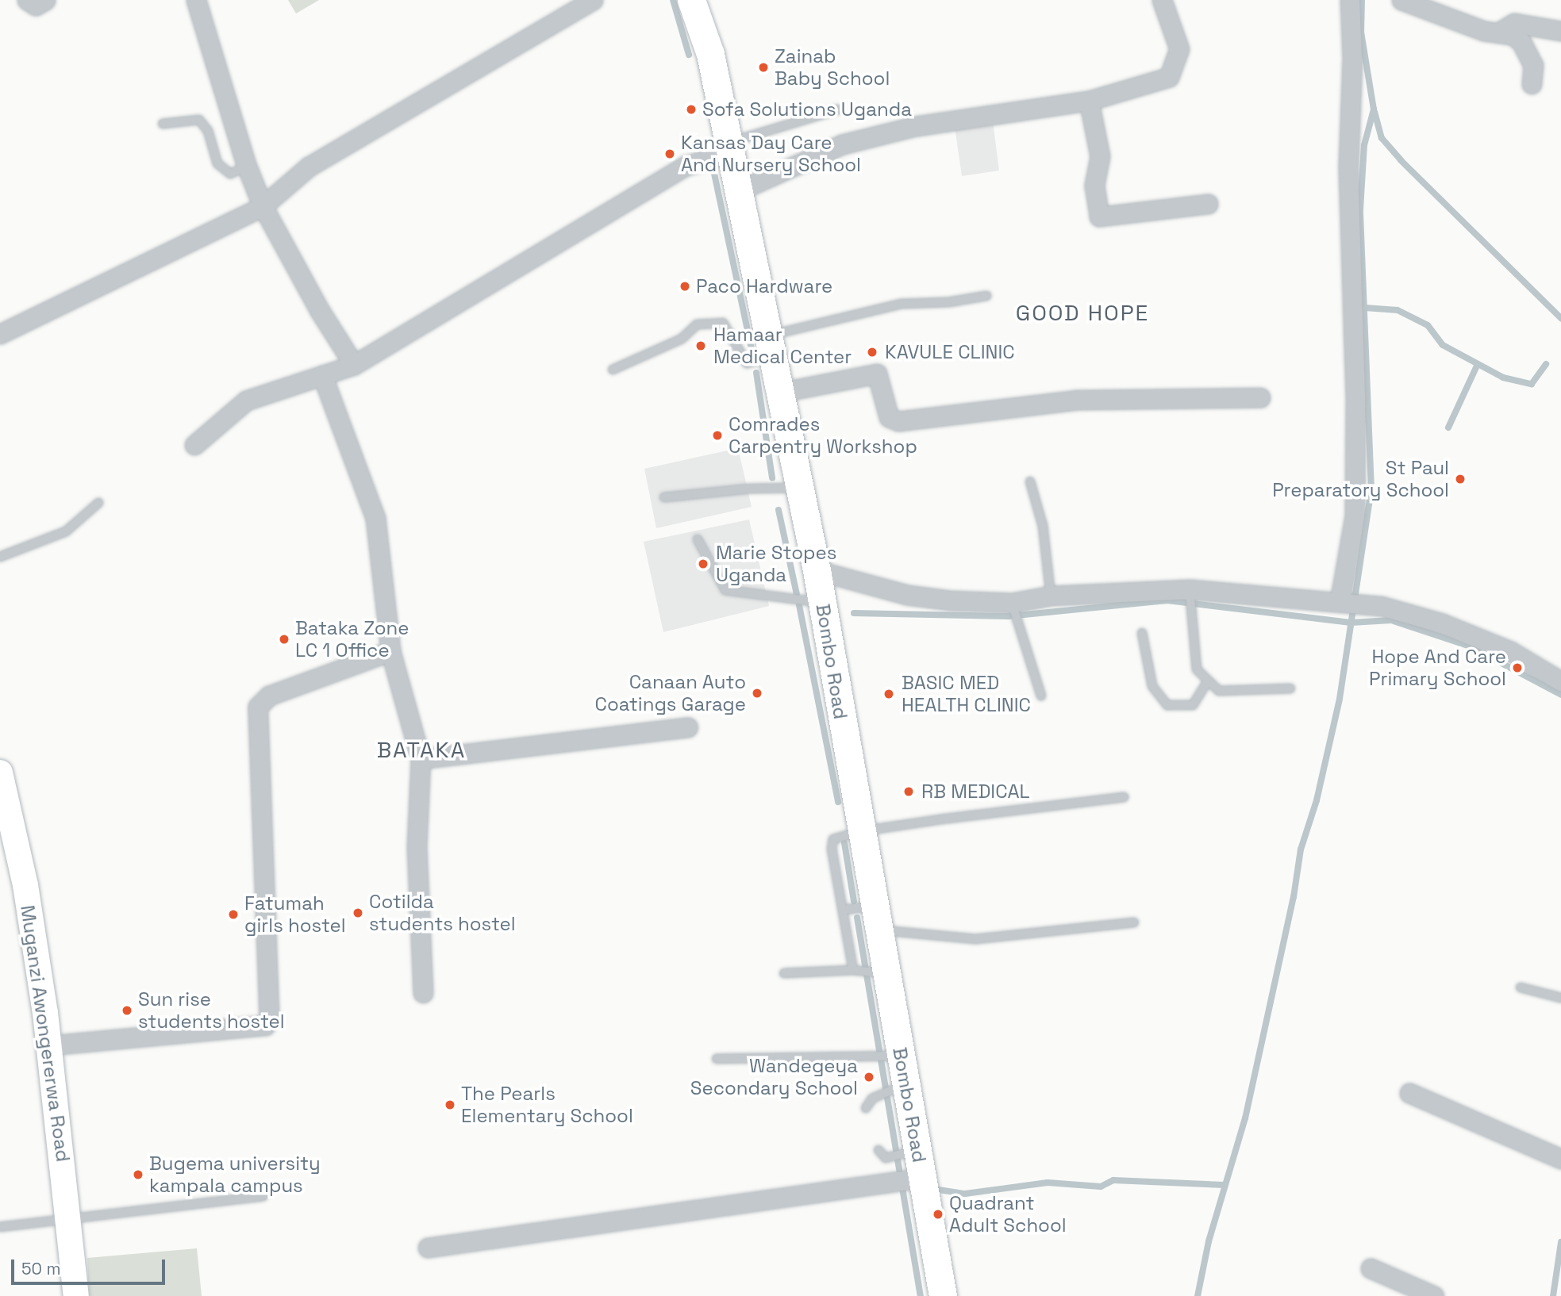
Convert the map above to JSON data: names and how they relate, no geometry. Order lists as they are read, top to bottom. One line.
{"streets":{"main road":["Bombo Road"],"street":["Muganzi Awongererwa Road"]},"districts":["GOOD HOPE","BATAKA"],"places":["Zainab Baby School","Sofa Solutions Uganda","Kansas Day Care And Nursery School","Paco Hardware","Hamaar Medical Center","KAVULE CLINIC","Comrades Carpentry Workshop","St Paul Preparatory School","Marie Stopes Uganda","Bataka Zone LC 1 Office","Hope And Care Primary School","Canaan Auto Coatings Garage","BASIC MED HEALTH CLINIC","RB MEDICAL","Cotilda students hostel","Fatumah girls hostel","Sun rise students hostel","Wandegeya Secondary School","The Pearls Elementary School","Bugema university kampala campus","Quadrant Adult School"],"scale_bar":"50 m"}
